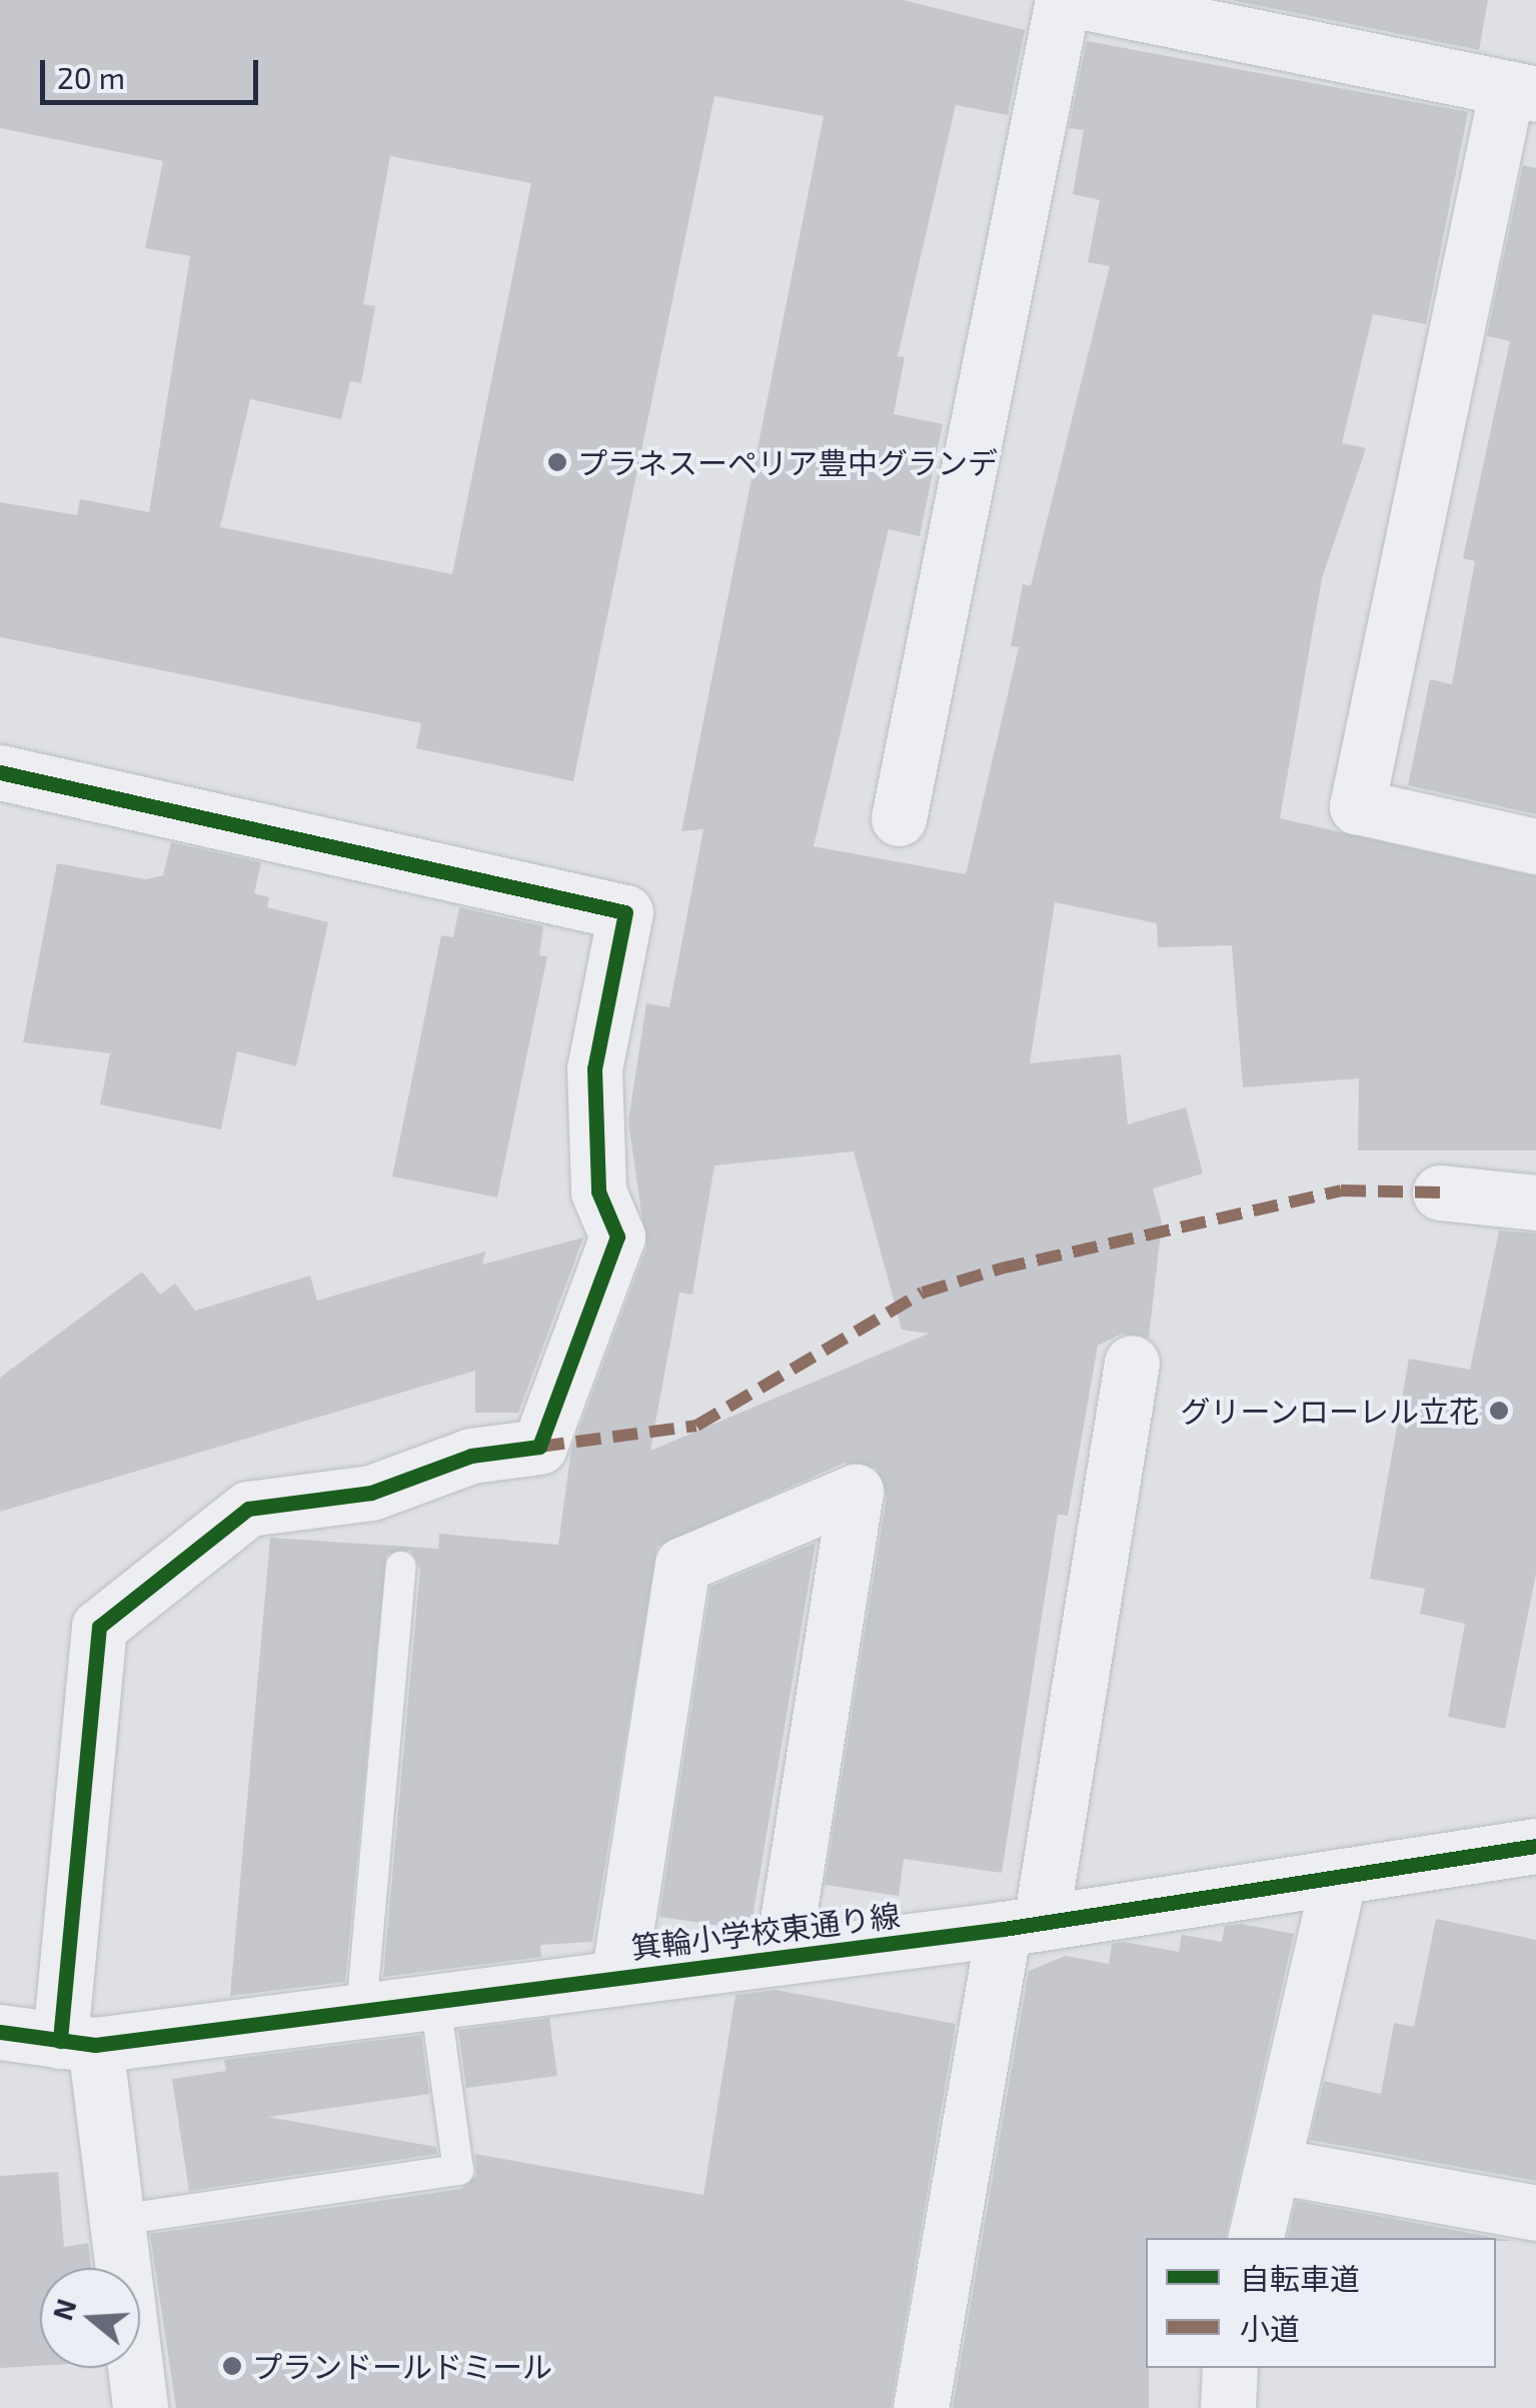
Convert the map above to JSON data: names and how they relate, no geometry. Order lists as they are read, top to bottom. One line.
{"streets":{"street":["箕輪小学校東通り線"]},"places":["プラネスーペリア豊中グランデ","グリーンローレル立花","プランドールドミール"],"legend":["自転車道","小道"],"scale_bar":"20 m","north":"left"}
